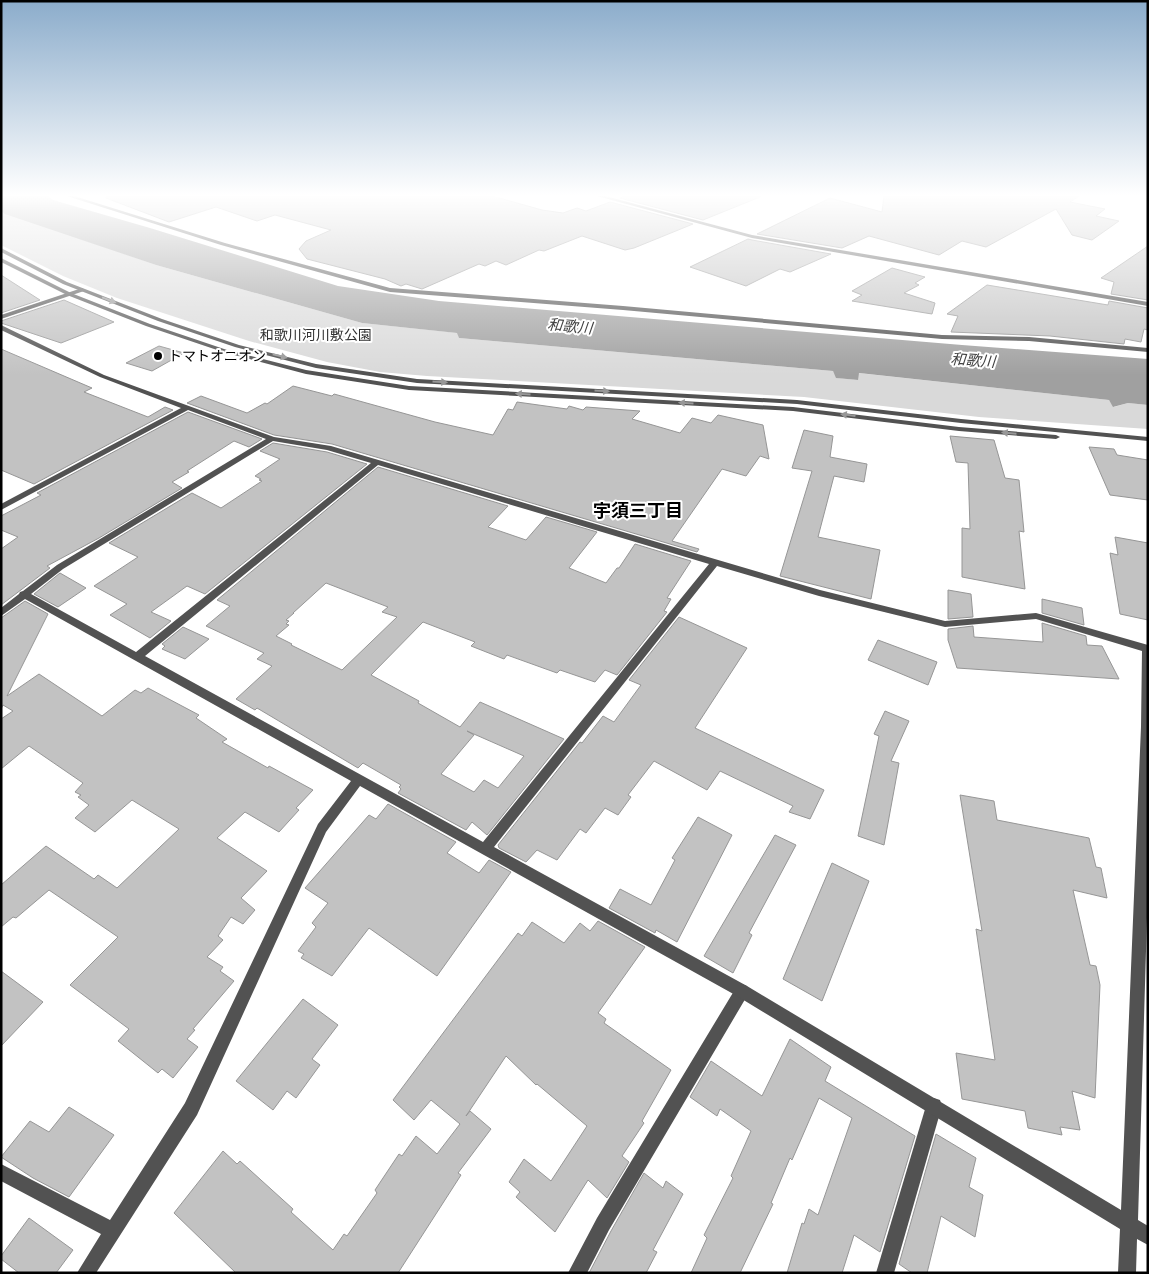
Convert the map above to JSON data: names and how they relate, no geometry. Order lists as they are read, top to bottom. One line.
{"districts":["宇須三丁目"],"water":["和歌川"],"parks":["和歌川河川敷公園"],"places":["トマトオニオン"]}
